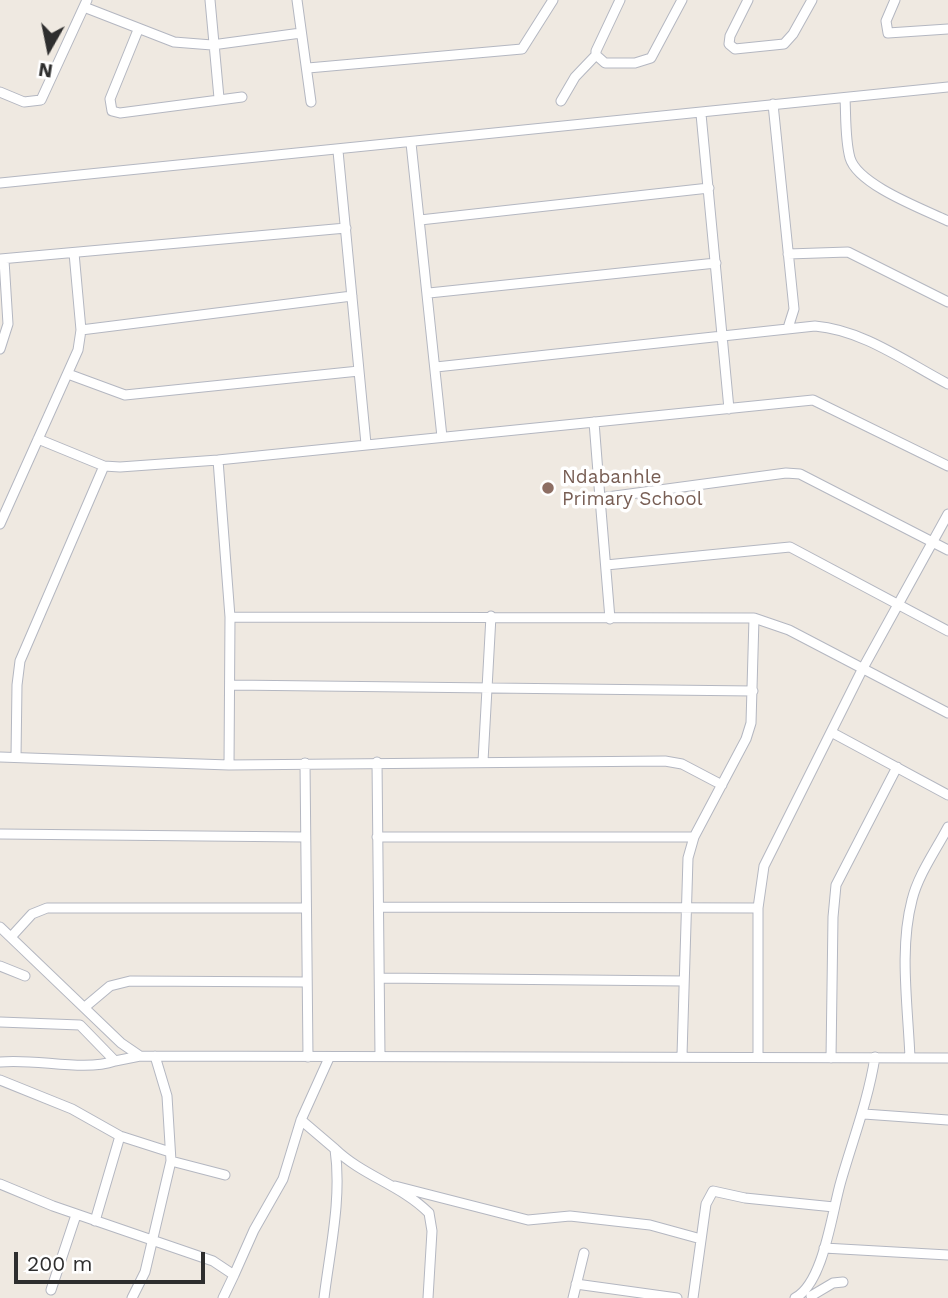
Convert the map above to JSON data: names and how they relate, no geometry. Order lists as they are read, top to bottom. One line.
{"places":["Ndabanhle Primary School"],"scale_bar":"200 m","north":"bottom"}
